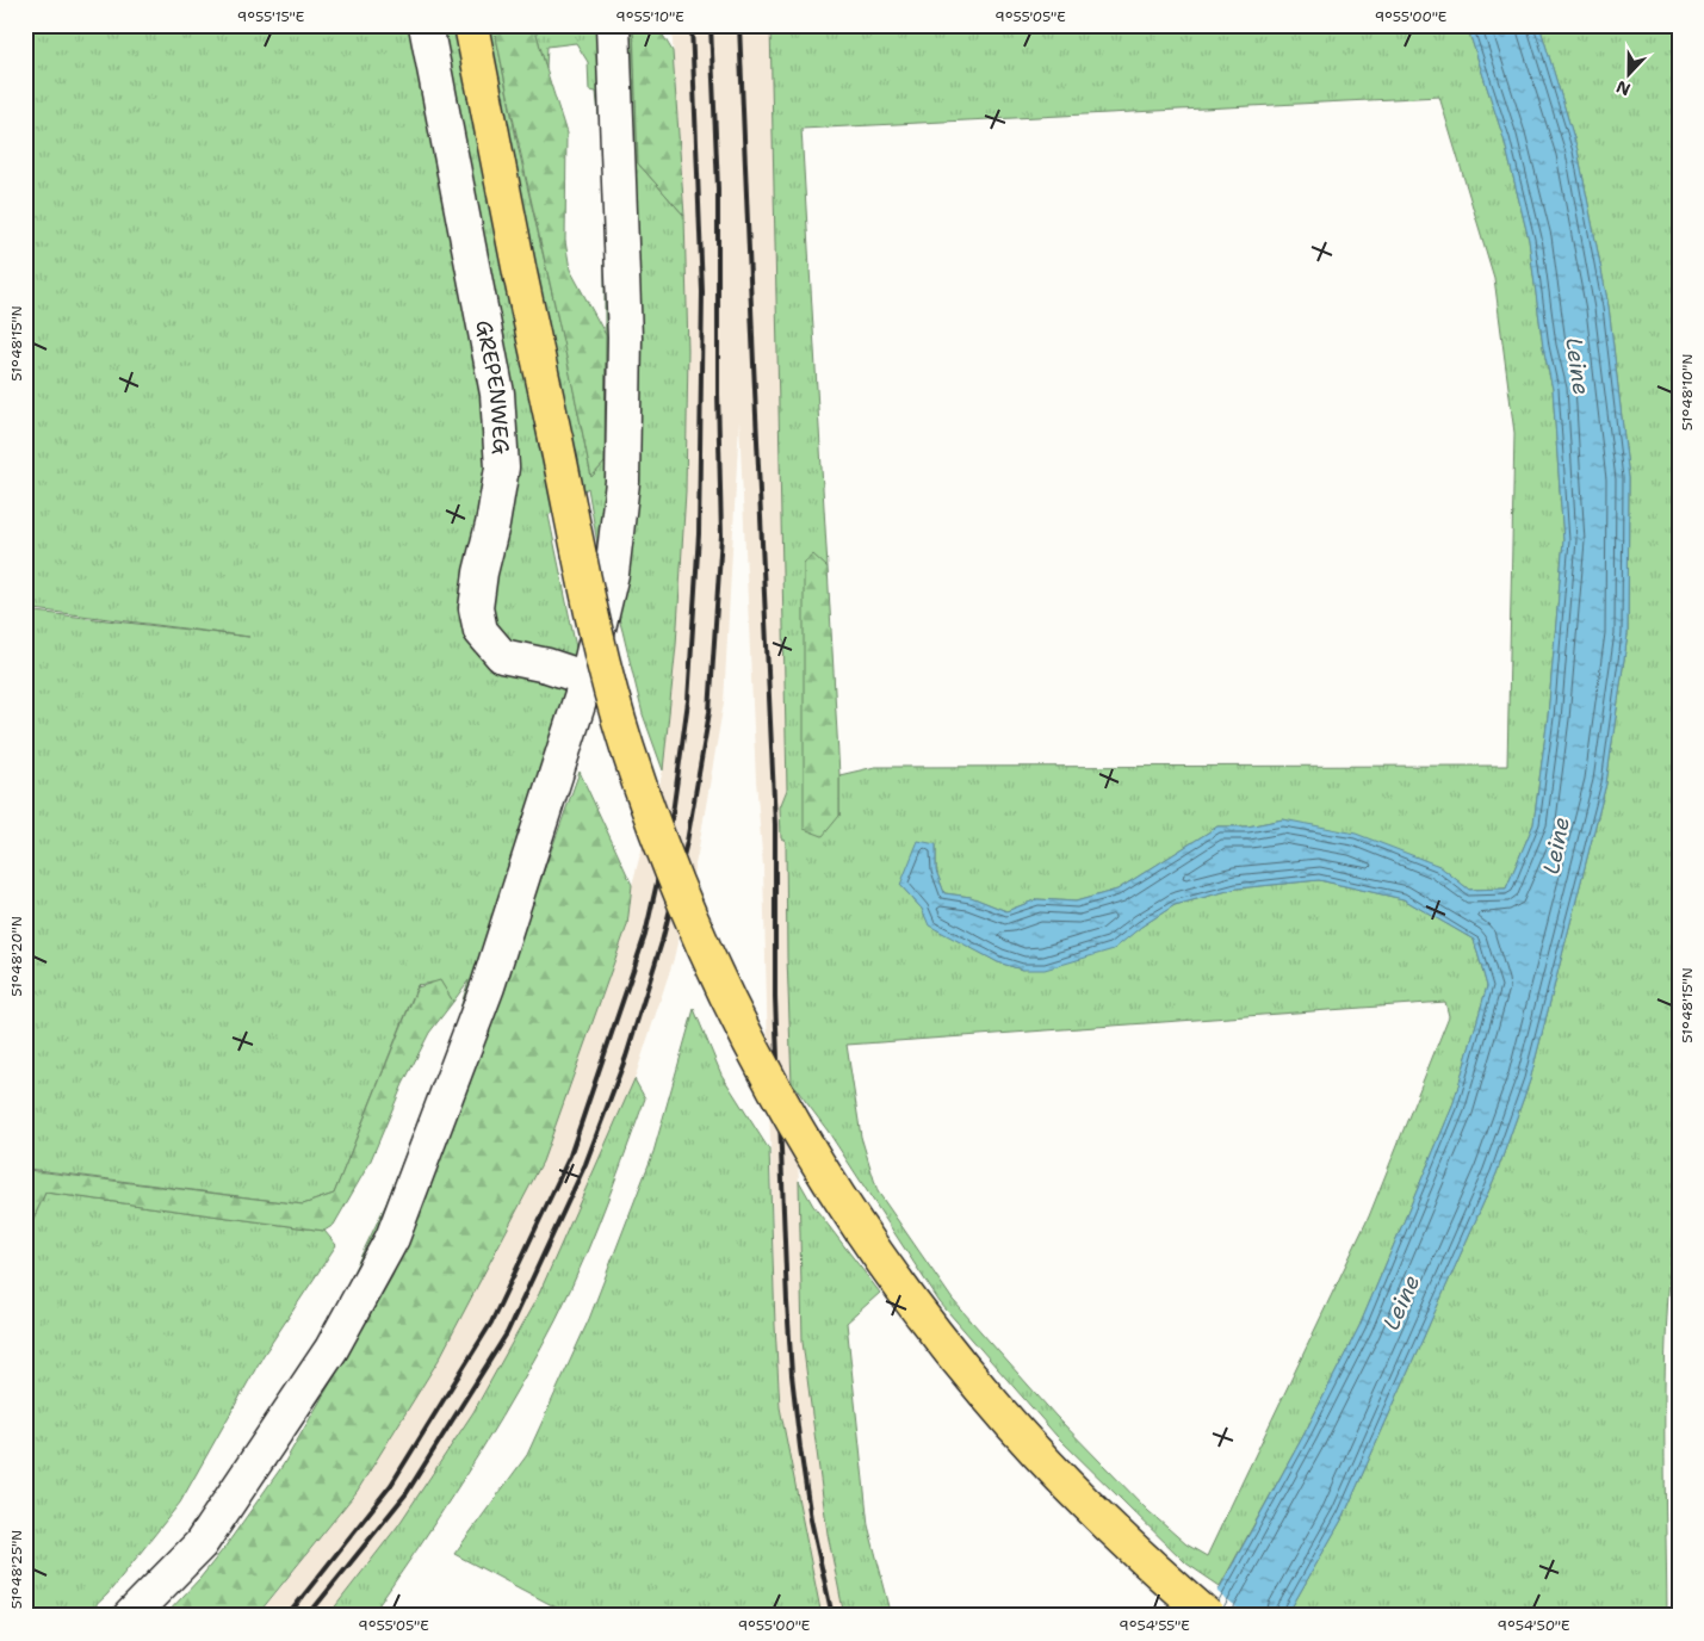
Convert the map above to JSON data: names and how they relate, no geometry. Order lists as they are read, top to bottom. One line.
{"streets":{"street":["GREPENWEG"]},"water":["Leine"],"north":"bottom","coordinates":["9°55'15\"E","9°55'10\"E","9°55'05\"E","9°55'00\"E","51°48'15\"N","51°48'10\"N","51°48'20\"N","51°48'25\"N","9°54'55\"E","9°54'50\"E"]}
